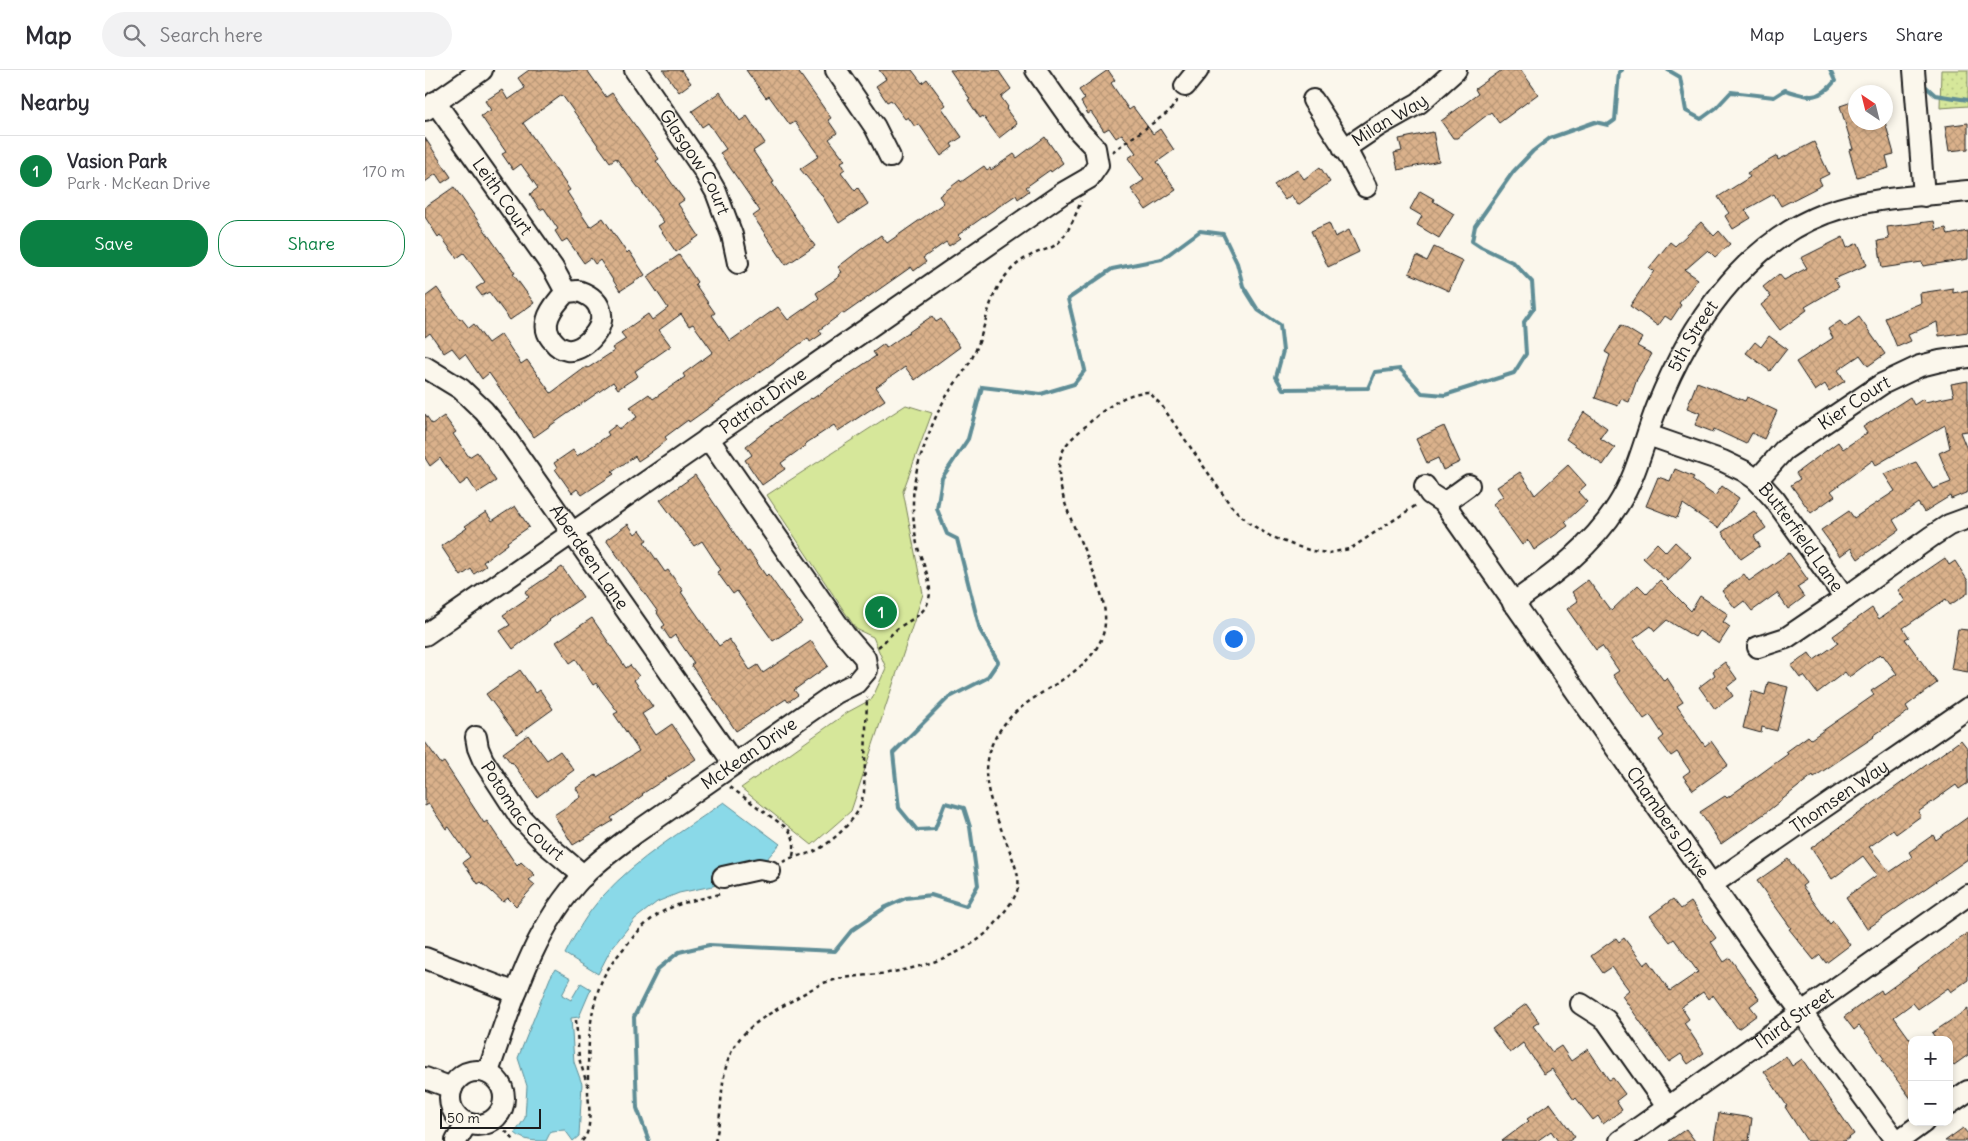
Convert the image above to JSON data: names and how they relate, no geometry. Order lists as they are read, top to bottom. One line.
{"streets":{"street":["Milan Way","Glasgow Court","Leith Court","5th Street","Patriot Drive","Kier Court","Butterfield Lane","Aberdeen Lane","McKean Drive","Thomsen Way","Potomac Court","Chambers Drive","Third Street"]},"crossings":[["5th Street","Butterfield Lane"],["5th Street","Chambers Drive"],["Patriot Drive","Aberdeen Lane"],["Patriot Drive","McKean Drive"],["Kier Court","Butterfield Lane"],["Aberdeen Lane","McKean Drive"],["McKean Drive","Potomac Court"],["Thomsen Way","Chambers Drive"],["Chambers Drive","Third Street"]],"scale_bar":"50 m","north":"top left","page":{"header":"Map","search":"Search here","nav":["Map","Layers","Share"],"heading":"Nearby","list":[{"mark":"1","name":"Vasion Park","note":"Park · McKean Drive","value":"170 m"}],"buttons":["Save","Share"],"pins":"1","map_buttons":["+","−"],"scale":"50 m"}}
